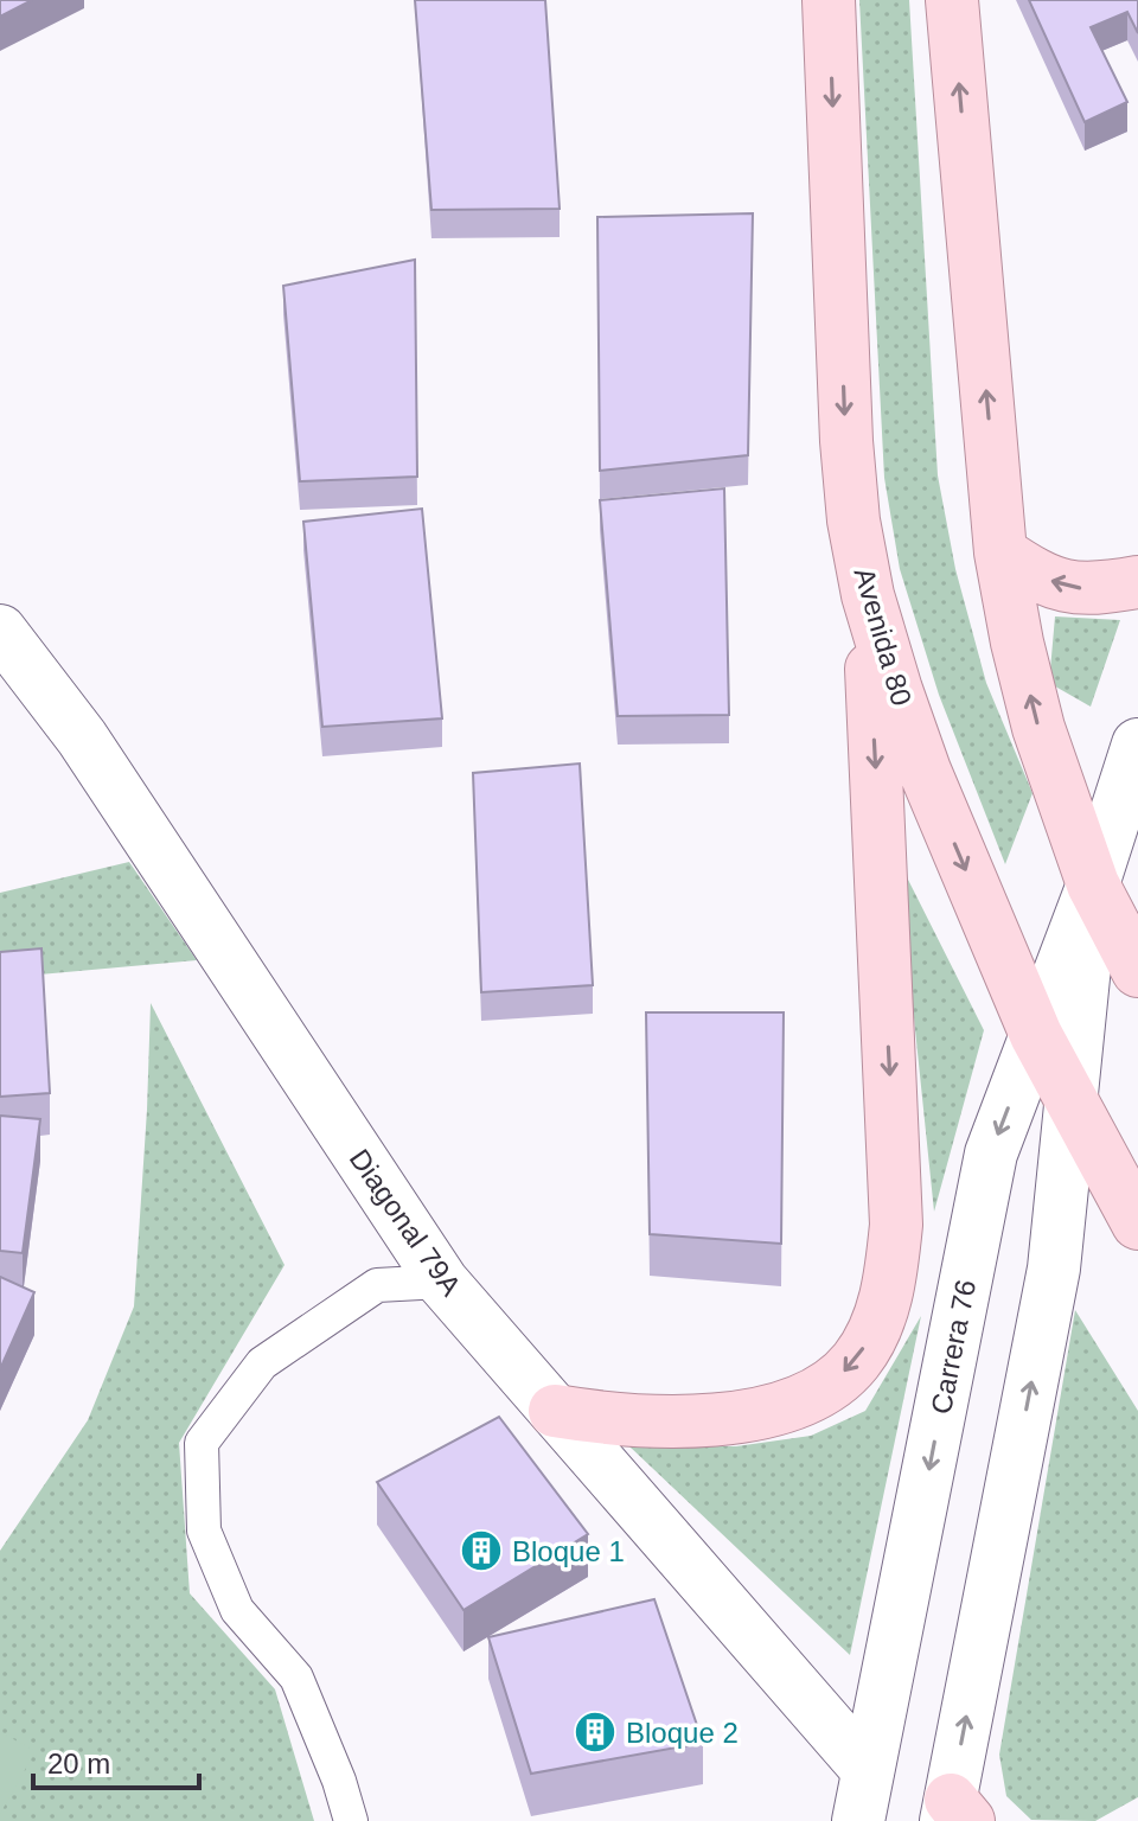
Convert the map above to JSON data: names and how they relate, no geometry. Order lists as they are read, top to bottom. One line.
{"streets":{"main road":["Avenida 80","Diagonal 79A","Carrera 76"]},"crossings":[["Avenida 80","Carrera 76"],["Diagonal 79A","Carrera 76"]],"places":{"building":["Bloque 1","Bloque 2"]},"scale_bar":"20 m"}
